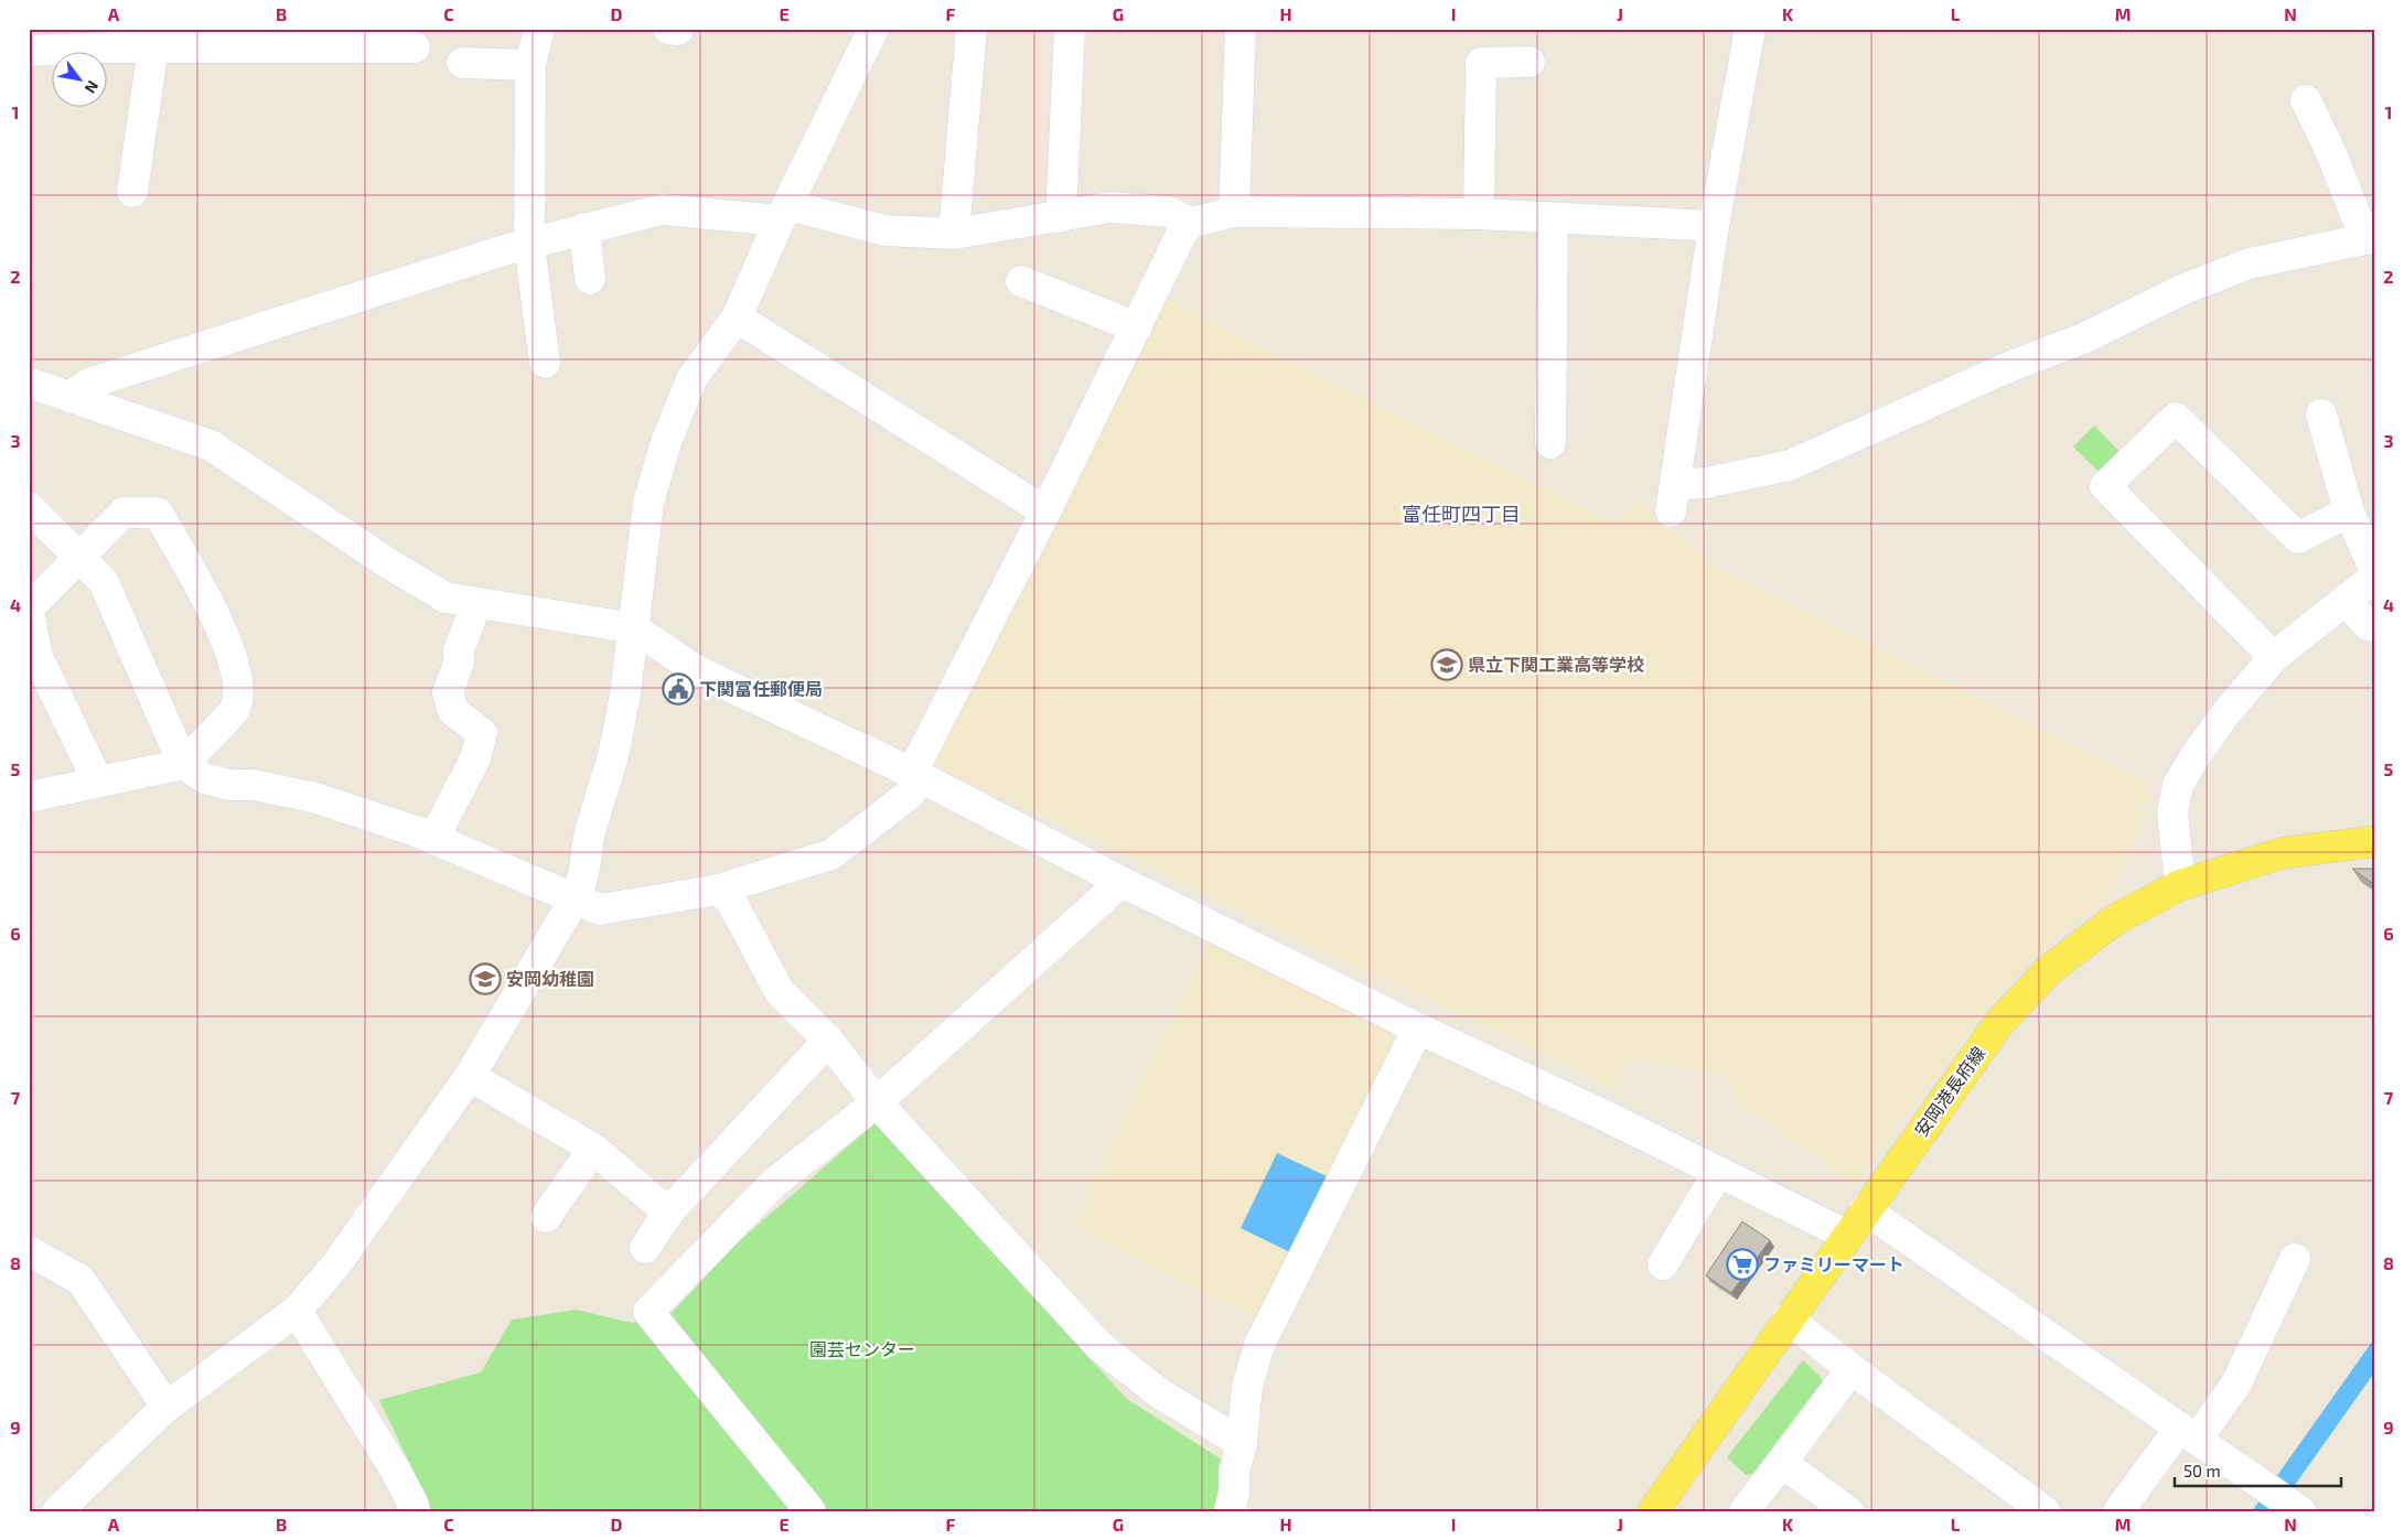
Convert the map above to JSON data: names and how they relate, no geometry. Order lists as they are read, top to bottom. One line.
{"streets":{"main road":["安岡港長府線"]},"districts":["富任町四丁目"],"parks":["園芸センター"],"places":{"school or university":["県立下関工業高等学校","安岡幼稚園"],"public building":["下関冨任郵便局"],"supermarket":["ファミリーマート"]},"scale_bar":"50 m","north":"bottom right","grid":{"columns":["A","B","C","D","E","F","G","H","I","J","K","L","M","N"],"rows":["1","2","3","4","5","6","7","8","9"]}}
